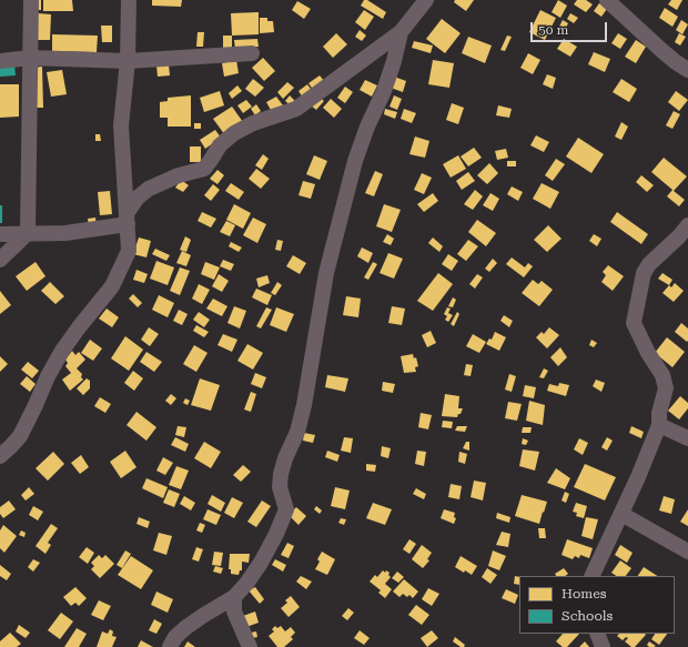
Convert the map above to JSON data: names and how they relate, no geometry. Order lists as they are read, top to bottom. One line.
{"legend":["Homes","Schools"],"scale_bar":"50 m"}
